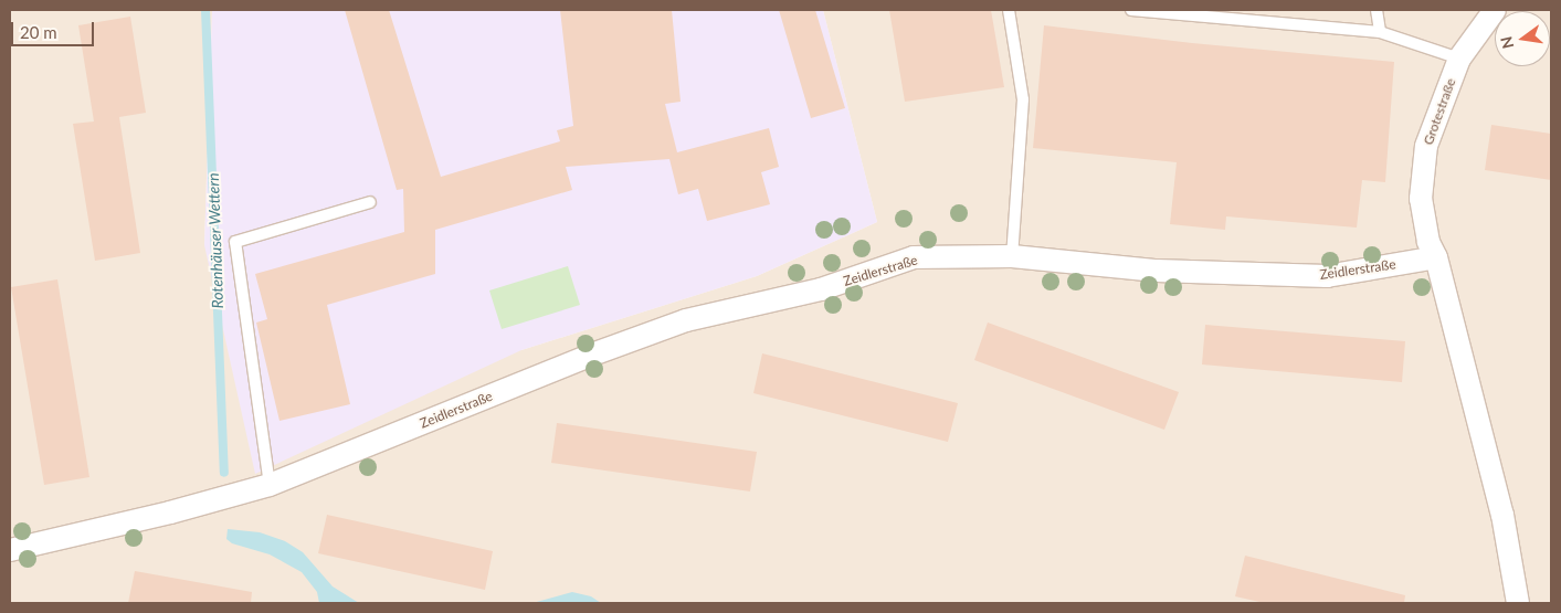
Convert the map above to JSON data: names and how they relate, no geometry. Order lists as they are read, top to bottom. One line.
{"streets":{"street":["Grotestraße","Zeidlerstraße"]},"crossings":[["Grotestraße","Zeidlerstraße"]],"water":["Rotenhäuser Wettern"],"scale_bar":"20 m","north":"left"}
